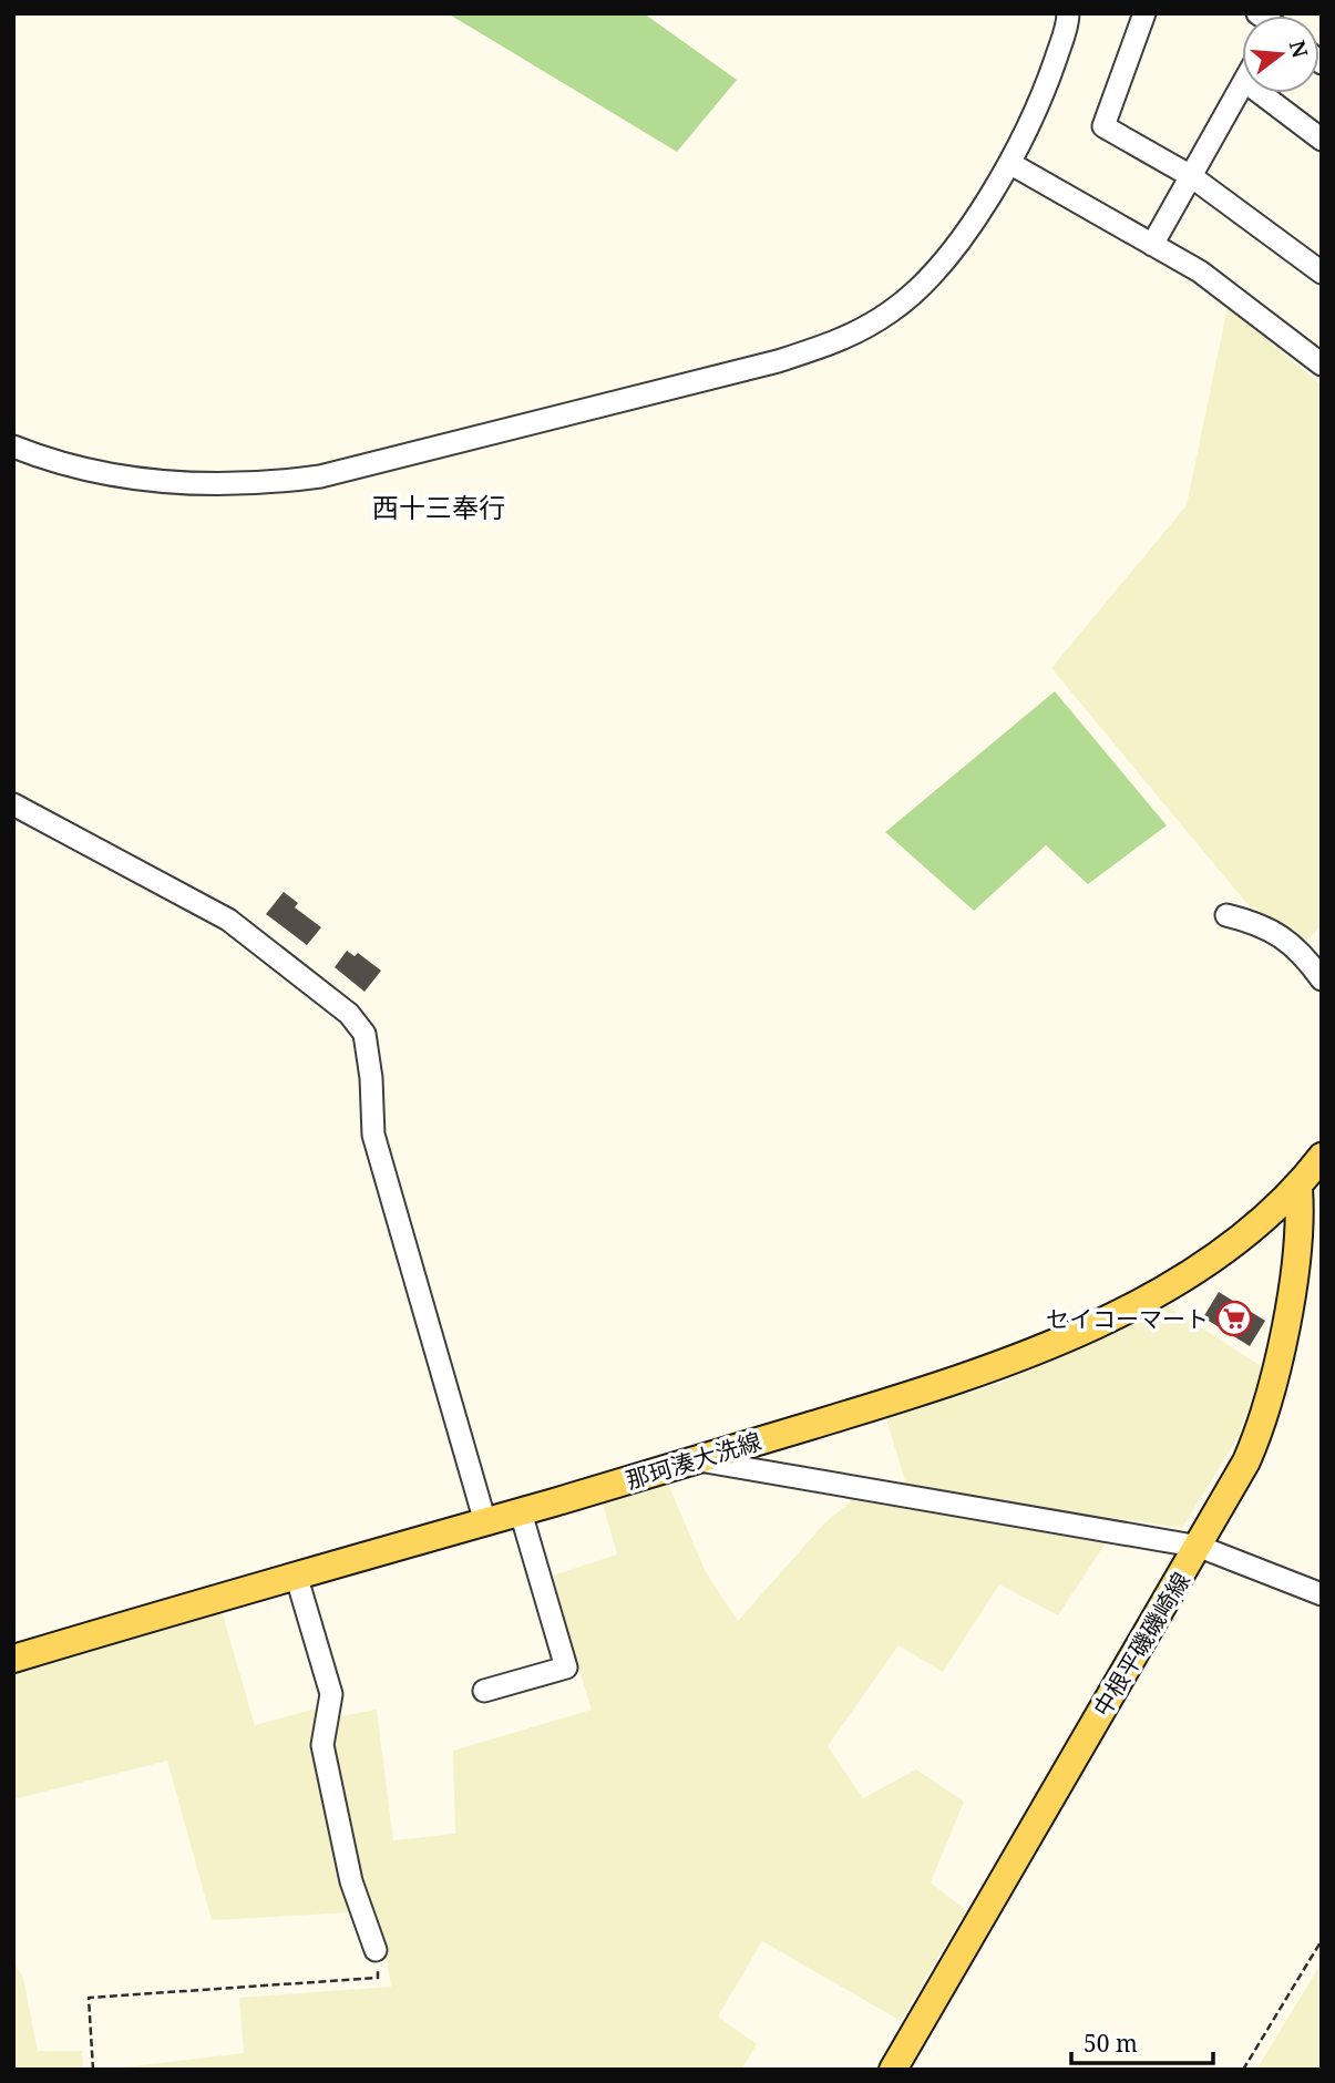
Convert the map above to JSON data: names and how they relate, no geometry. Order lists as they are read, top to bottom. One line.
{"streets":{"main road":["那珂湊大洗線","中根平磯磯崎線"]},"crossings":[["那珂湊大洗線","中根平磯磯崎線"]],"districts":["西十三奉行"],"places":{"supermarket":["セイコーマート"]},"scale_bar":"50 m","north":"right"}
